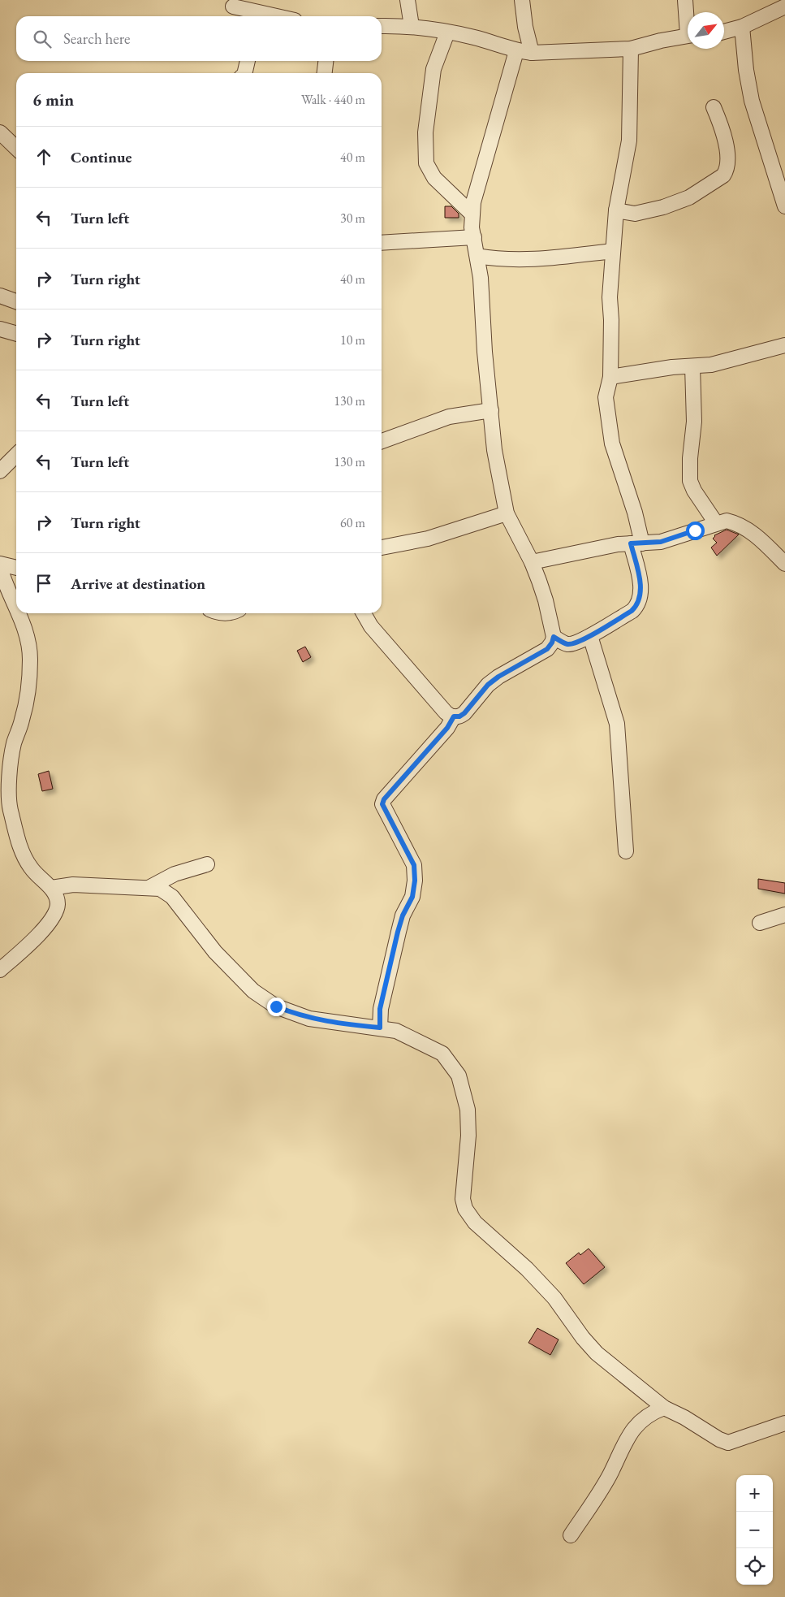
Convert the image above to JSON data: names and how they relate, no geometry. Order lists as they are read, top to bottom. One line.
{"north":"top right","page":{"search":"Search here","heading":["6 min","Walk · 440 m"],"list":[["Continue","40 m"],["Turn left","30 m"],["Turn right","40 m"],["Turn right","10 m"],["Turn left","130 m"],["Turn left","130 m"],["Turn right","60 m"],"Arrive at destination"],"map_buttons":["+","−"]}}
